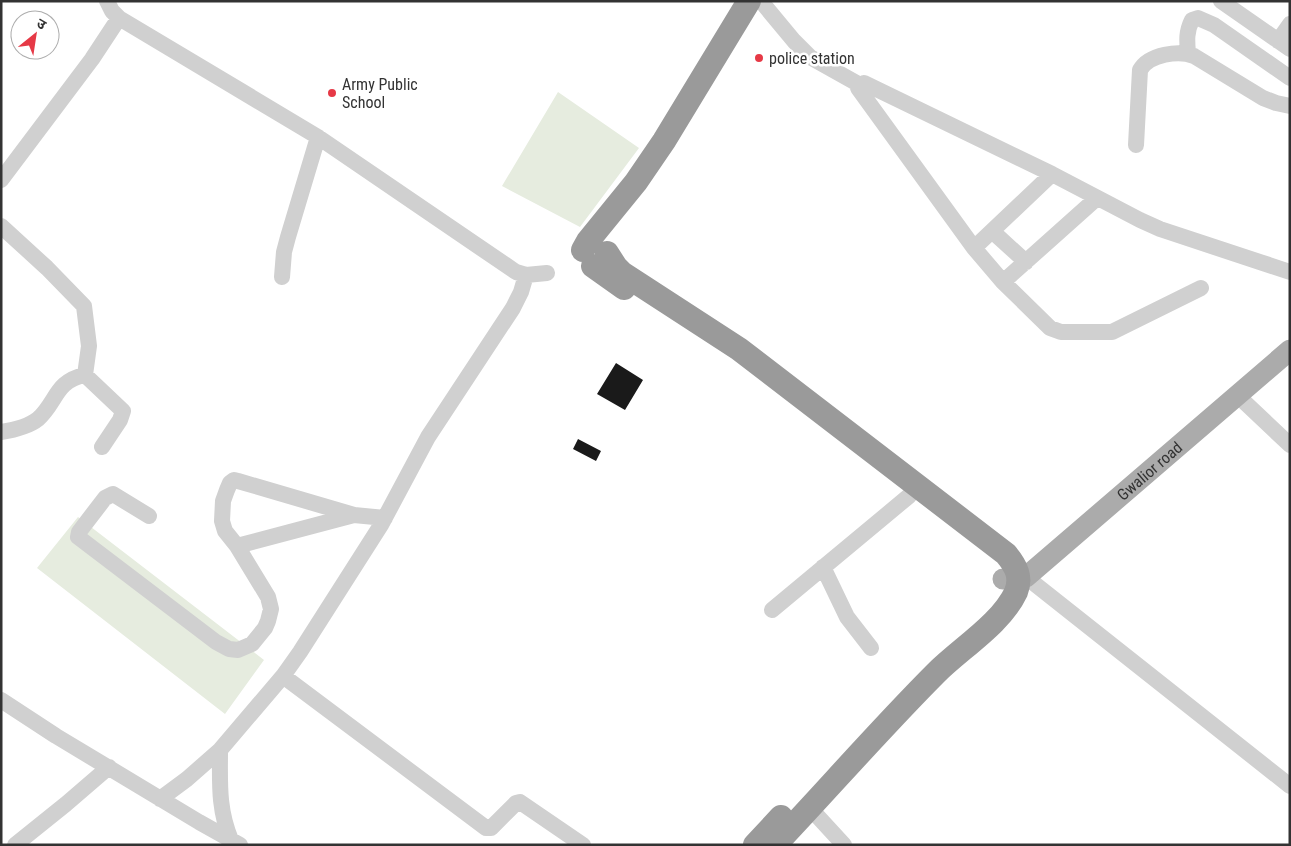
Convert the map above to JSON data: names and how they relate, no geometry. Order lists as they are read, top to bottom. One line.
{"streets":{"main road":["Gwalior road"]},"places":["police station","Army Public School"],"north":"top right"}
